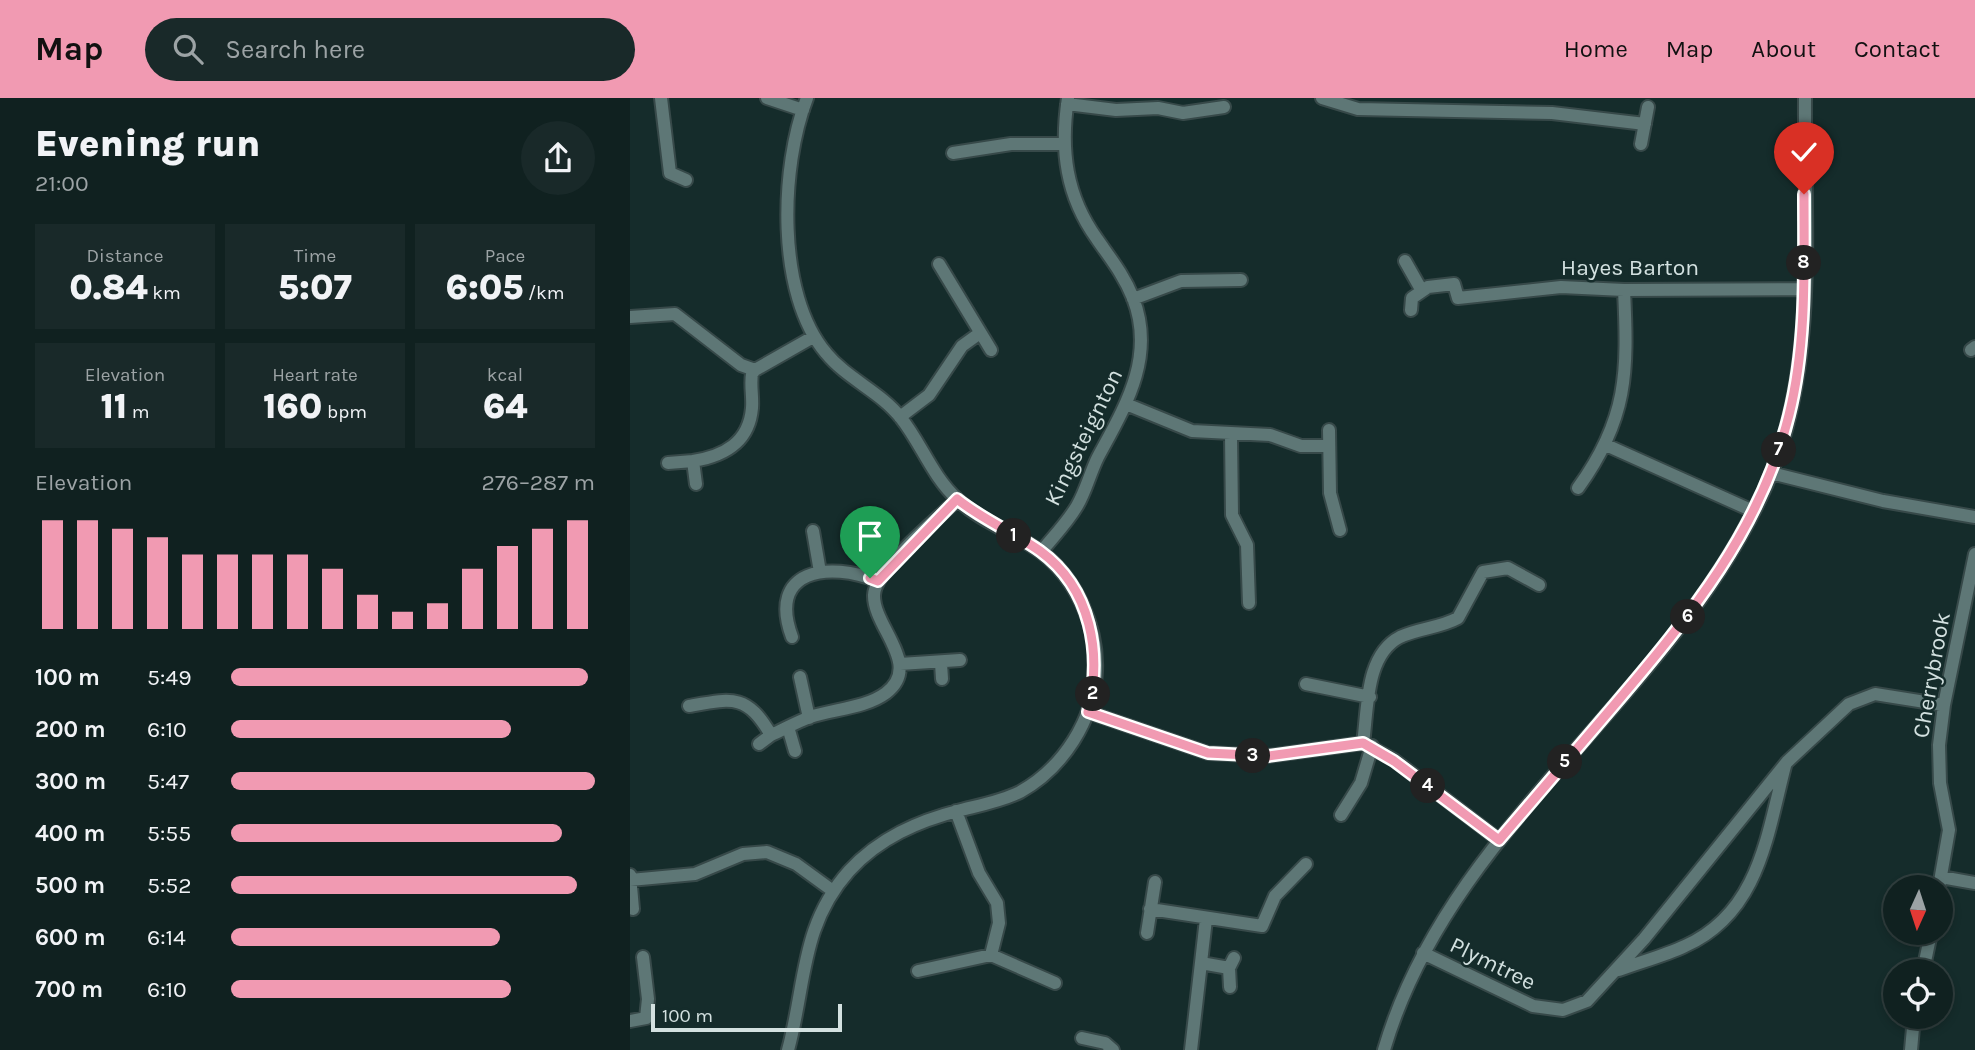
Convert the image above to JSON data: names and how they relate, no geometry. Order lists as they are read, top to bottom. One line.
{"streets":{"street":["Hayes Barton","Kingsteignton","Cherrybrook","Plymtree"]},"crossings":[["Cherrybrook","Plymtree"]],"scale_bar":"100 m","north":"bottom","page":{"header":"Map","search":"Search here","nav":["Home","Map","About","Contact"],"heading":["Evening run","21:00"],"stats":[["Distance","0.84 km"],["Time","5:07"],["Pace","6:05 /km"],["Elevation","11 m"],["Heart rate","160 bpm"],["kcal","64"]],"pins":["8","7","1","6","2","3","5","4"],"chart":["Elevation","276–287 m"],"list":[{"name":"100 m","note":"5:49"},{"name":"200 m","note":"6:10"},{"name":"300 m","note":"5:47"},{"name":"400 m","note":"5:55"},{"name":"500 m","note":"5:52"},{"name":"600 m","note":"6:14"},{"name":"700 m","note":"6:10"}],"scale":"100 m"}}
